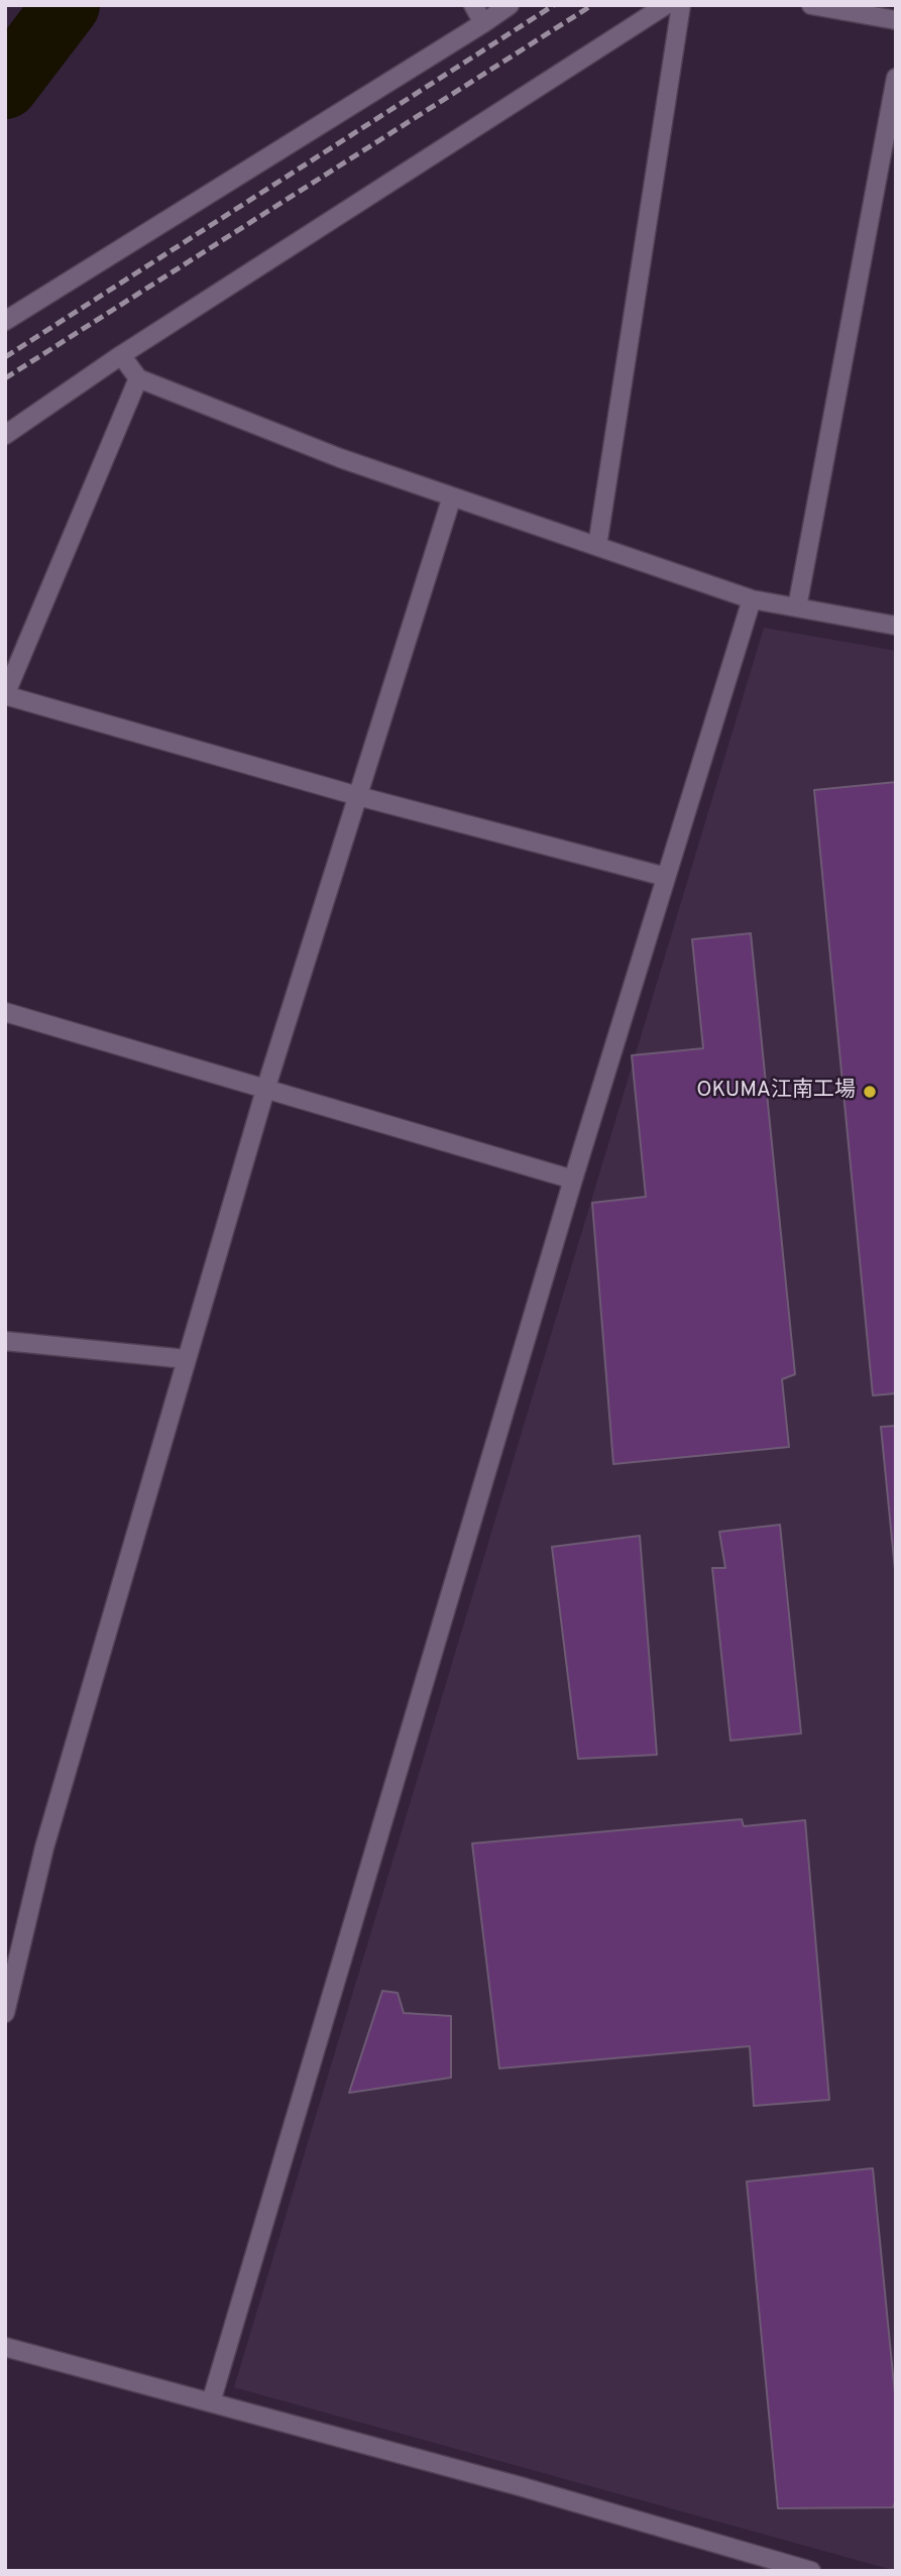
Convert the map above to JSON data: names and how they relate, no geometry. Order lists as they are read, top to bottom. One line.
{"places":["OKUMA江南工場"]}
